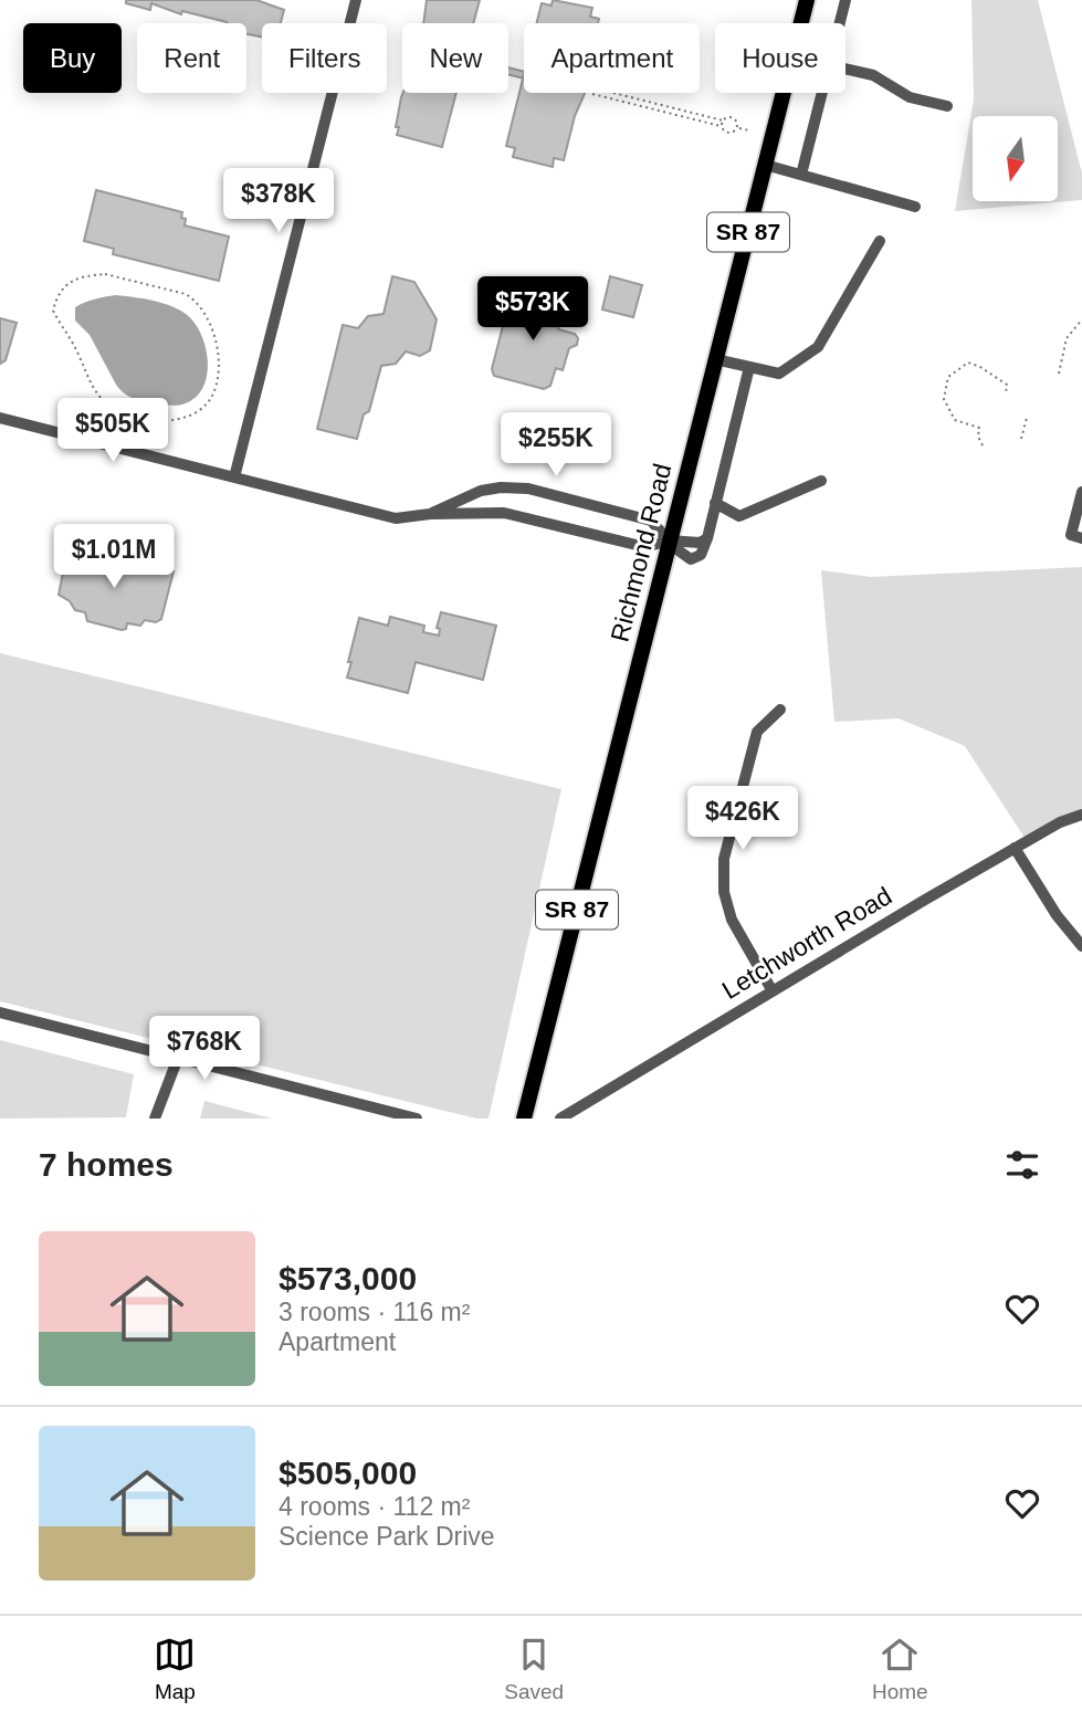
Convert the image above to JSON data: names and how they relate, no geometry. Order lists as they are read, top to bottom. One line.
{"streets":{"main road":["SR 87","Richmond Road"],"street":["Letchworth Road"]},"north":"bottom","page":{"chip":["Buy","Rent","Filters","New","Apartment","House"],"price":["$378K","$573K","$505K","$255K","$1.01M","$426K","$768K"],"heading":"7 homes","list":[{"name":"$573,000","note":"3 rooms · 116 m² · Apartment"},{"name":"$505,000","note":"4 rooms · 112 m² · Science Park Drive"}],"tabs":["Map","Saved","Home"]}}
